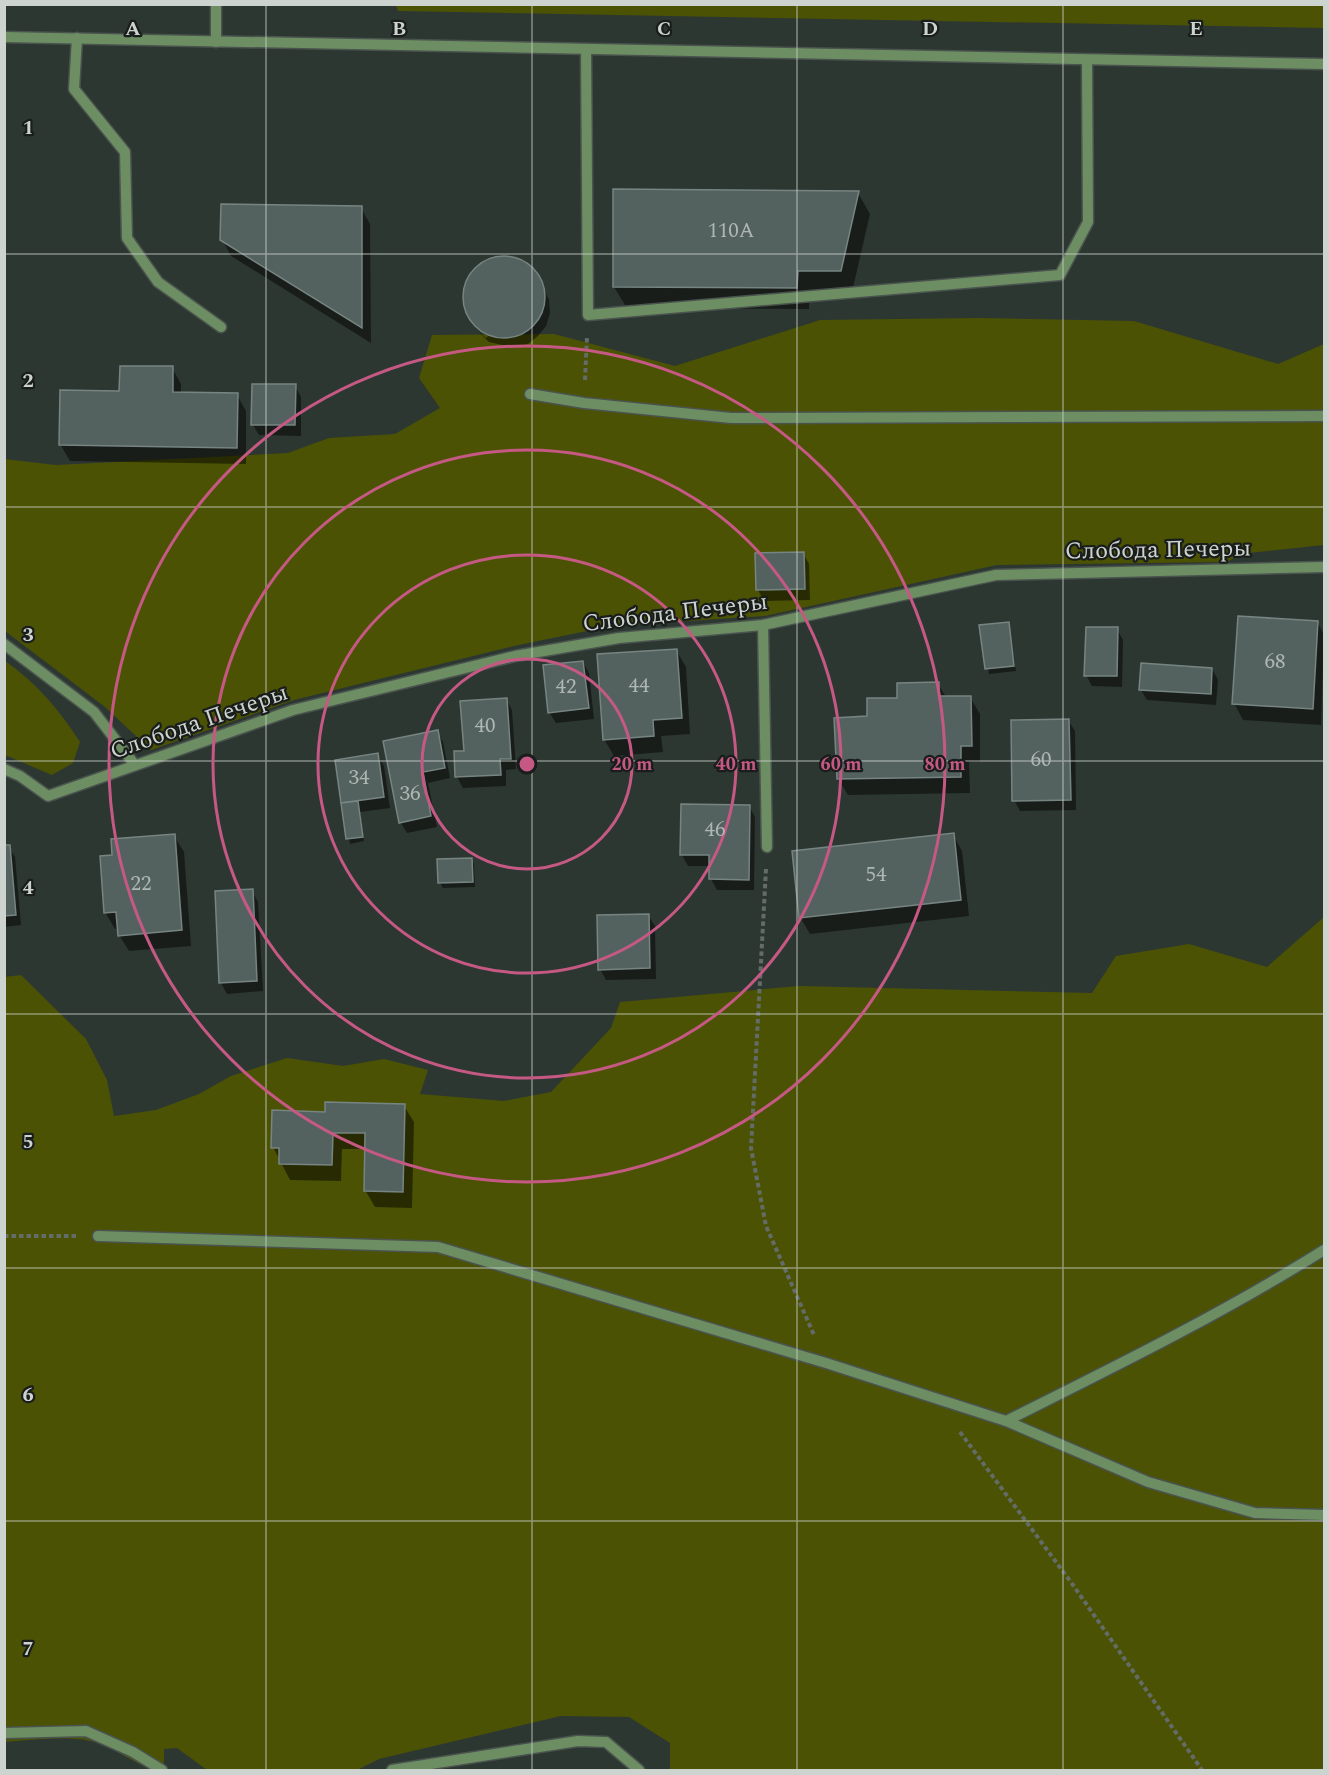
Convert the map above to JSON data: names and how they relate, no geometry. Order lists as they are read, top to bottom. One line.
{"streets":{"street":["Слобода Печеры"]},"house_numbers":["110А","68","44","42","40","60","34","36","46","54","22"],"grid":{"columns":["A","B","C","D","E"],"rows":["1","2","3","4","5","6","7"]},"rings":["20 m","40 m","60 m","80 m"]}
